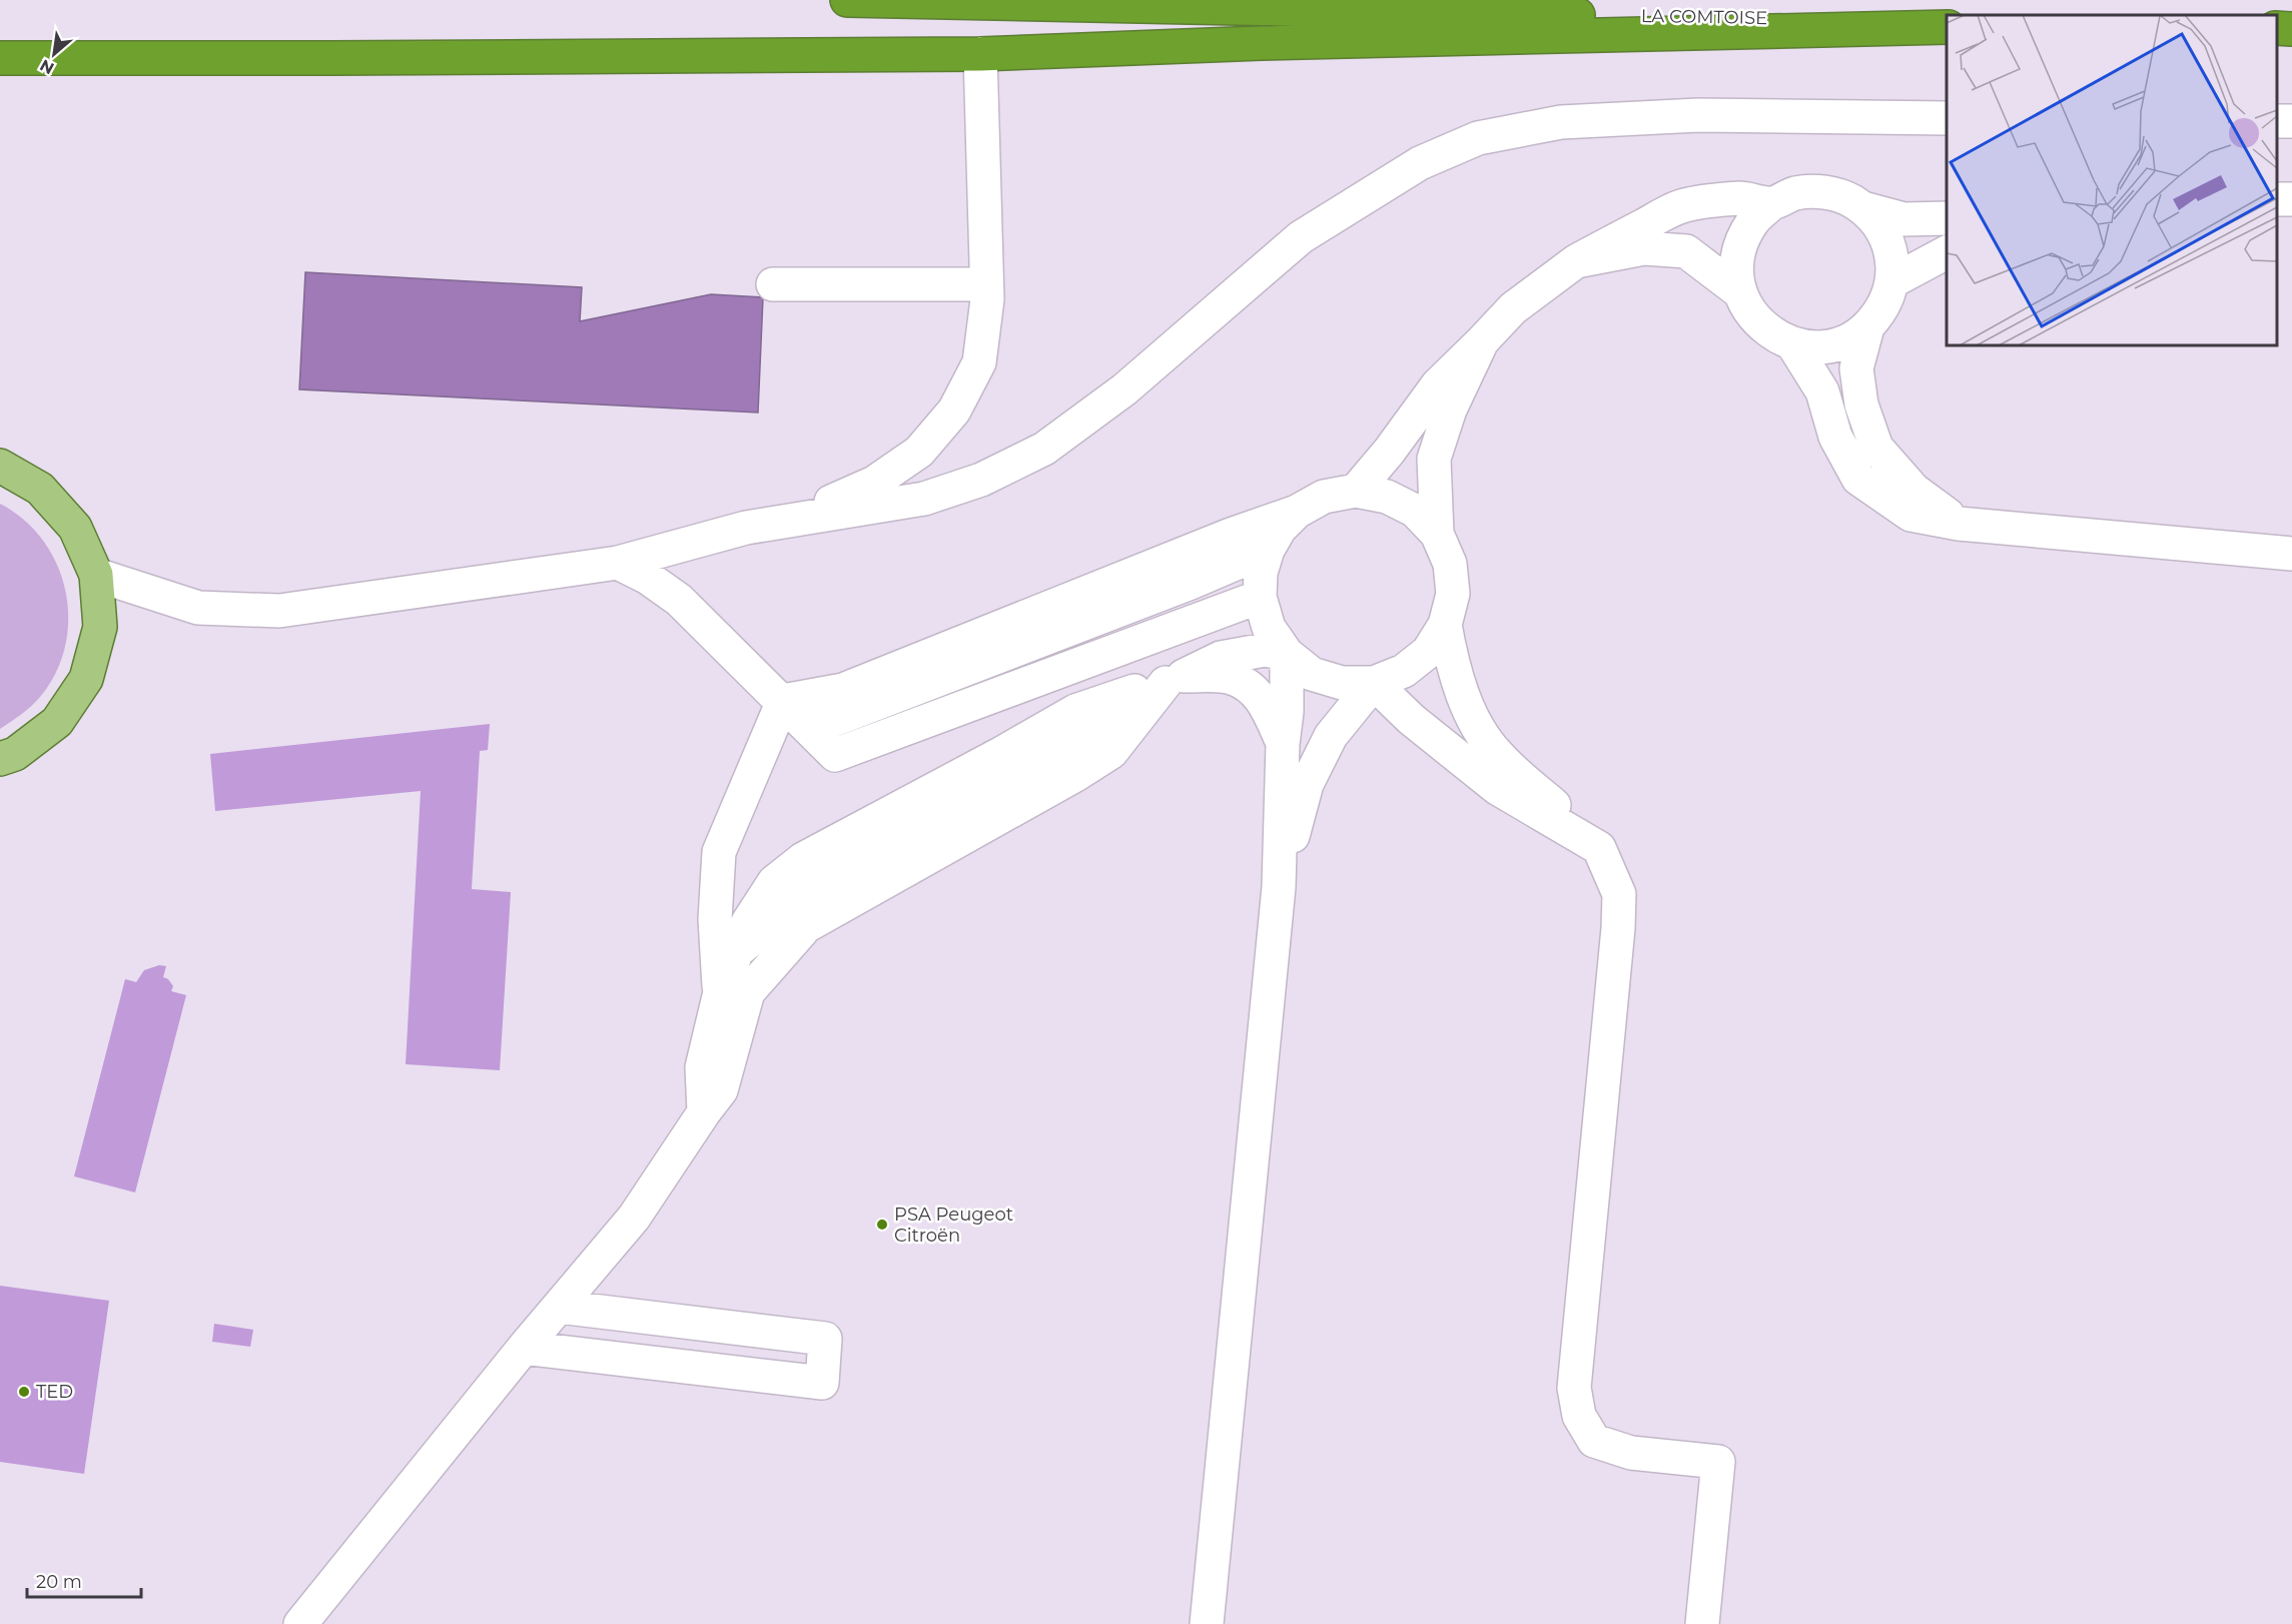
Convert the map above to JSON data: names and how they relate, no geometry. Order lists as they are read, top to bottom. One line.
{"streets":{"highway":["LA COMTOISE"]},"places":["PSA Peugeot Citroën","TED"],"scale_bar":"20 m","north":"bottom left"}
